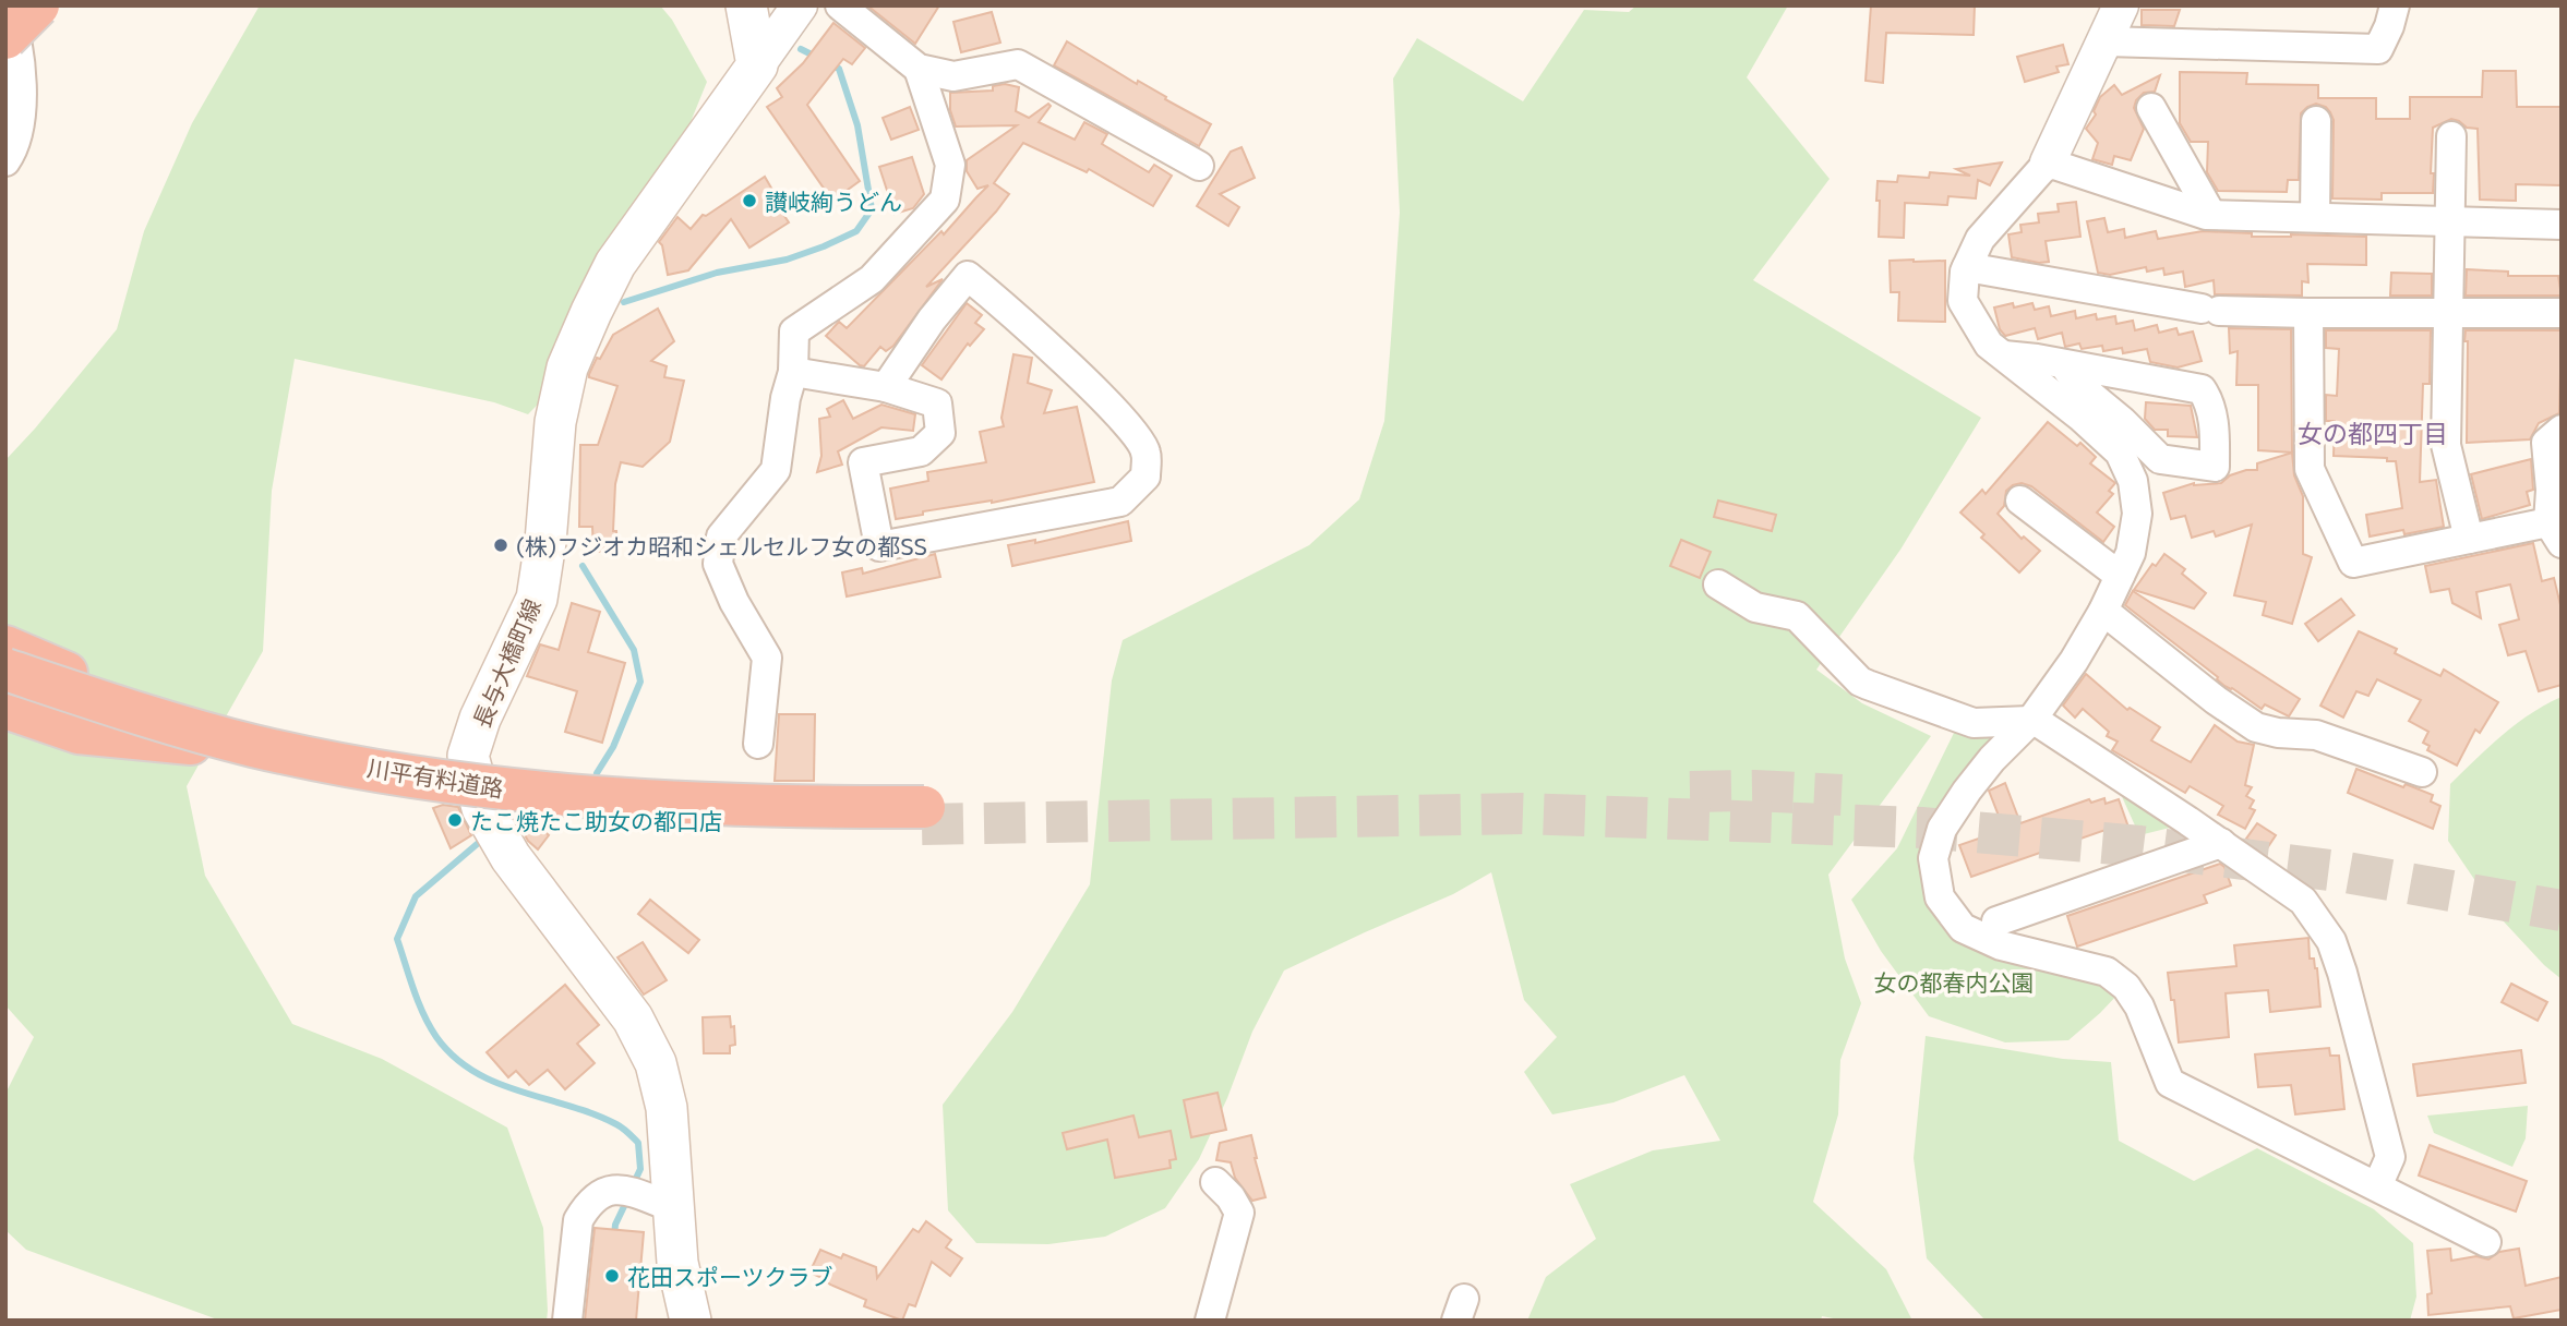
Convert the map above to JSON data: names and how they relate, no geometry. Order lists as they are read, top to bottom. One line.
{"streets":{"highway":["川平有料道路"],"main road":["長与大橋町線"]},"districts":["女の都四丁目"],"parks":["女の都春内公園"],"places":["讃岐絢うどん","(株)フジオカ昭和シェルセルフ女の都SS","たこ焼たこ助女の都口店","花田スポーツクラブ"]}
